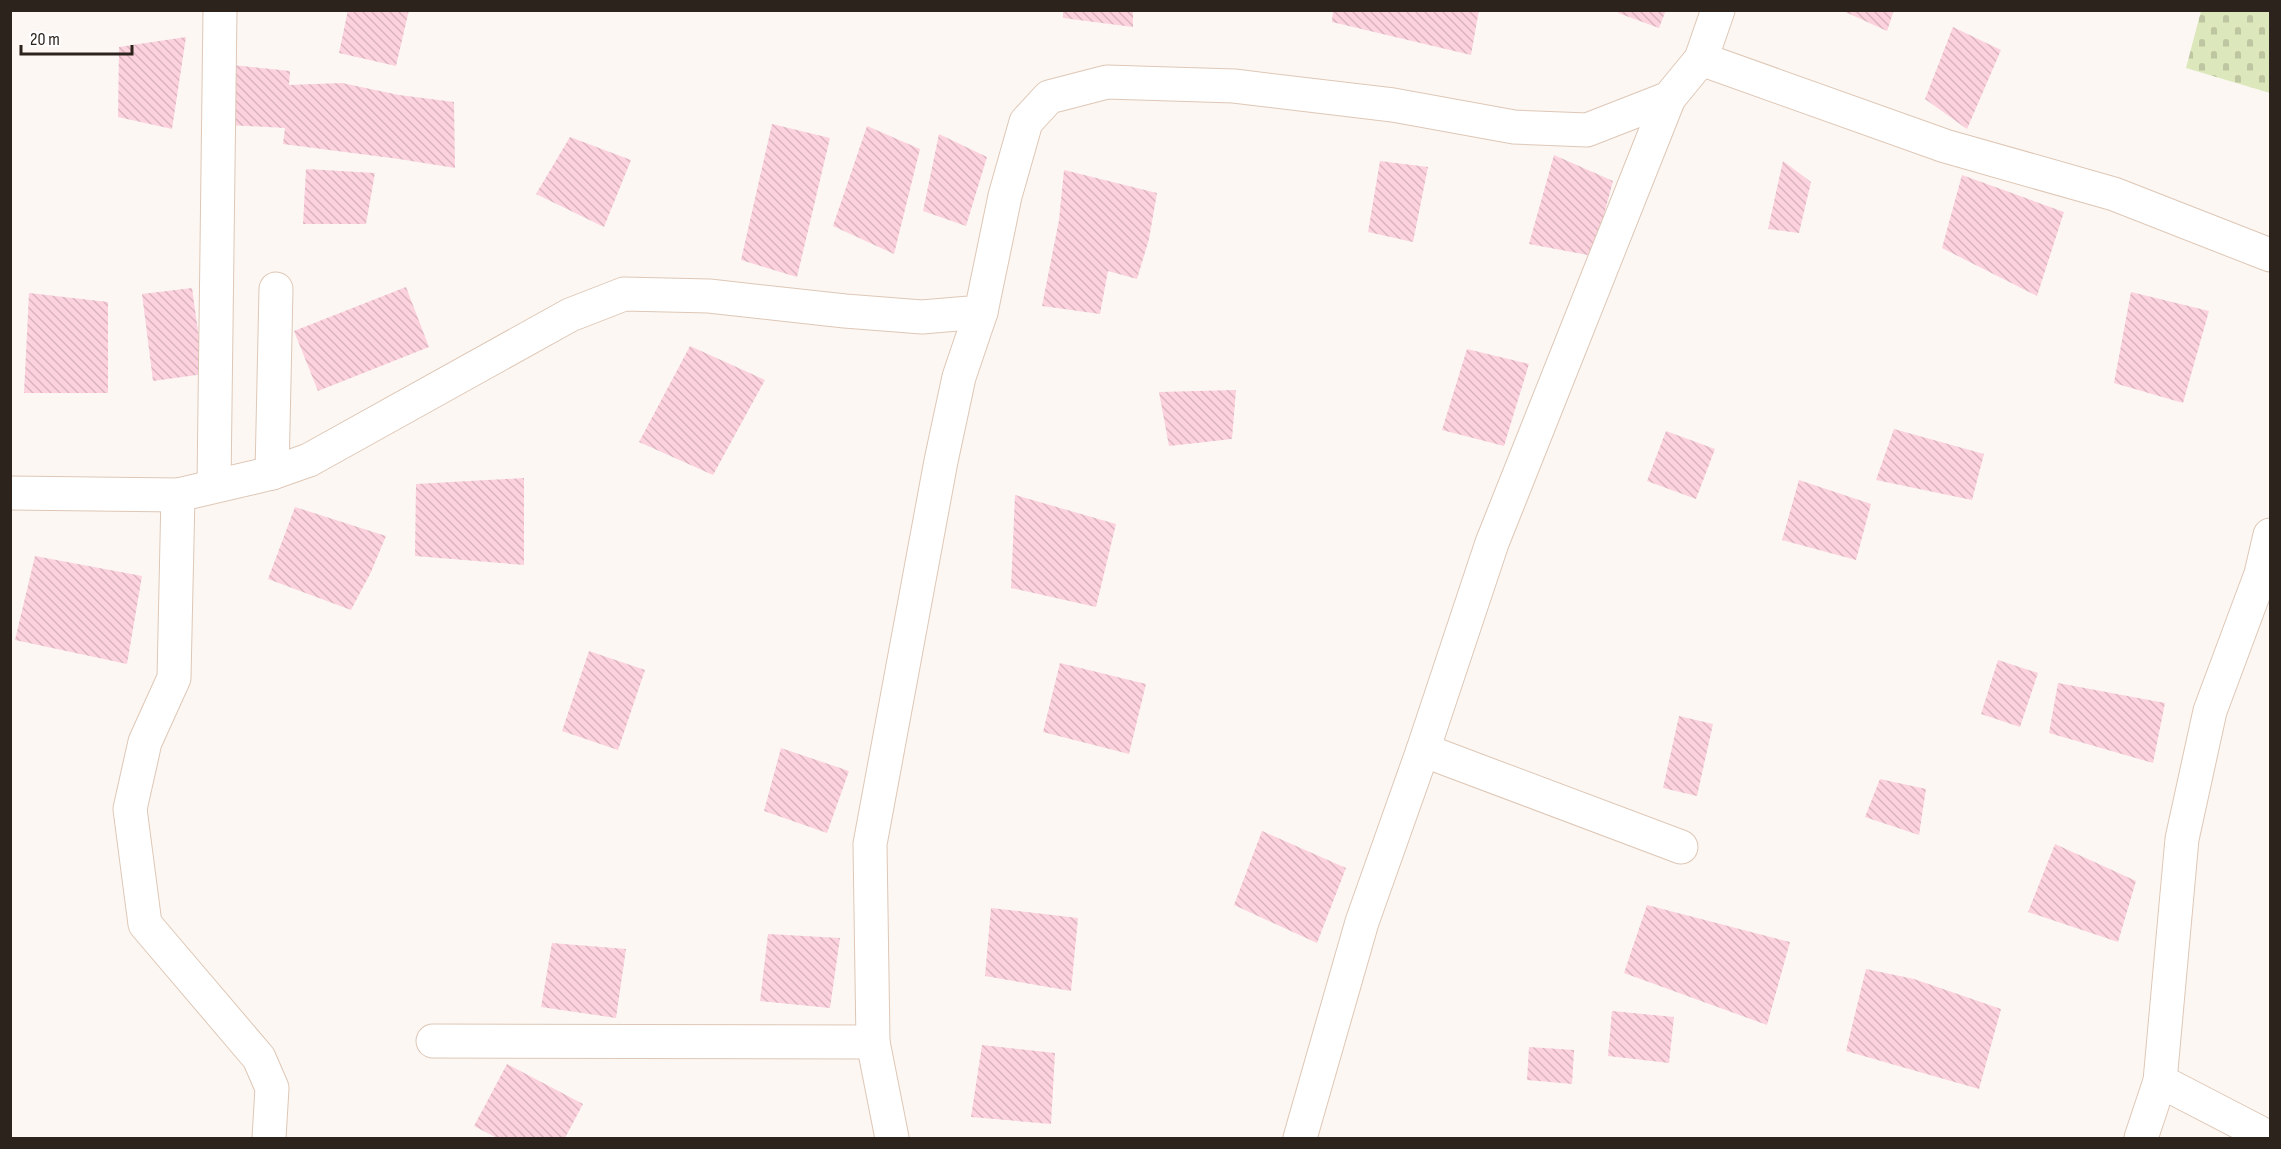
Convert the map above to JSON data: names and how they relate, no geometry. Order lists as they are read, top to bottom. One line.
{"scale_bar":"20 m"}
